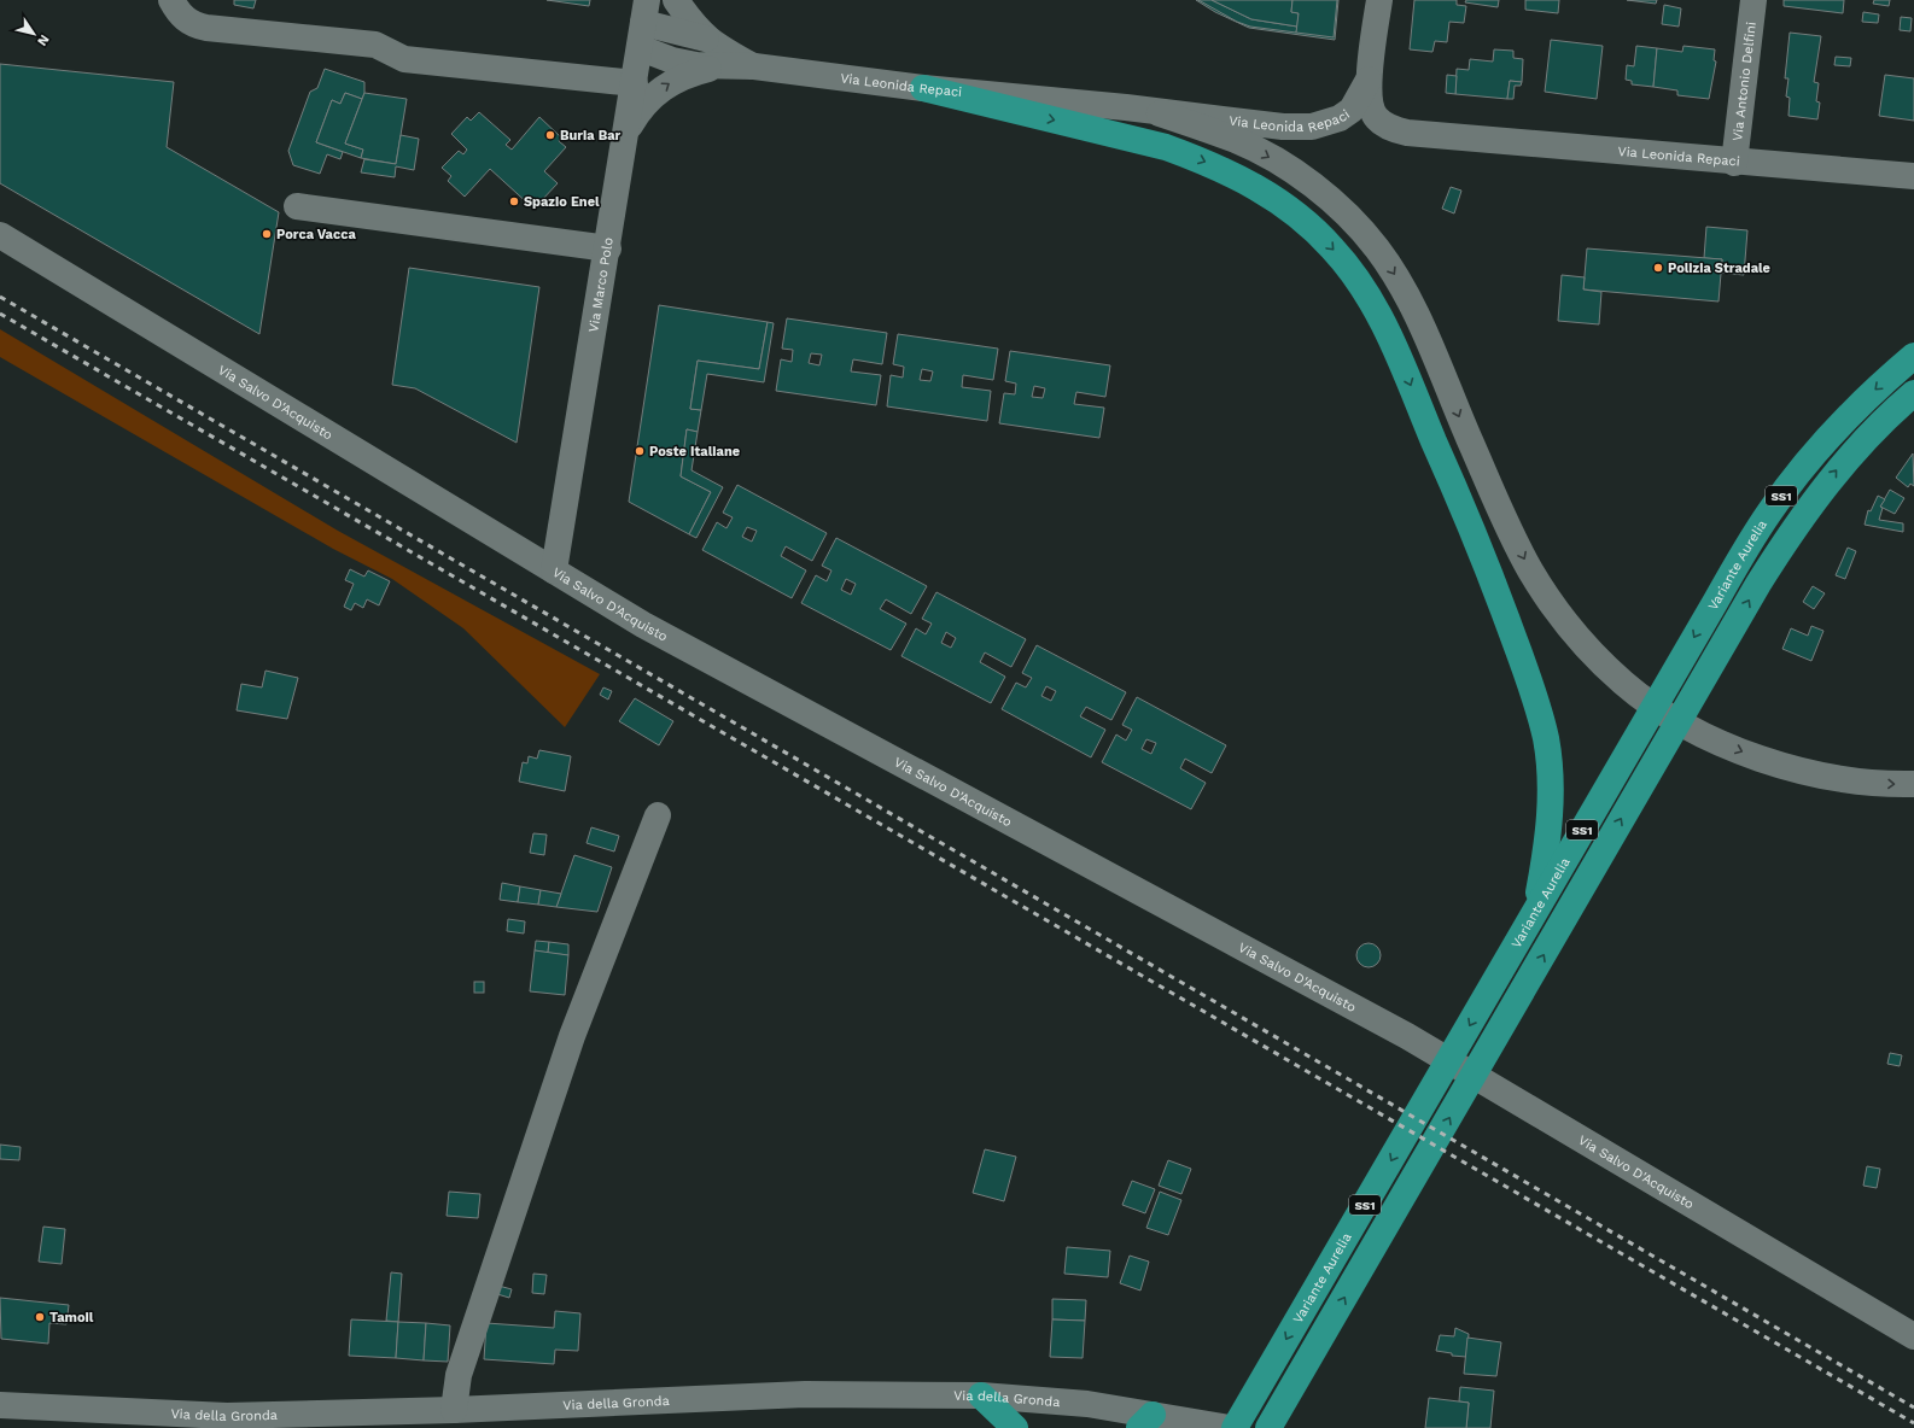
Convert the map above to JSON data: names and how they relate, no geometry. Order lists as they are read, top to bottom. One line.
{"streets":{"highway":["SS1","Variante Aurelia"],"street":["Via Antonio Delfini","Via Leonida Repaci","Via Marco Polo","Via Salvo D'Acquisto","Via della Gronda"]},"crossings":[["Via Antonio Delfini","Via Leonida Repaci"],["Via Leonida Repaci","Via Marco Polo"],["Via Marco Polo","Via Salvo D'Acquisto"]],"places":["Buria Bar","Spazio Enel","Porca Vacca","Polizia Stradale","Poste Italiane","Tamoil"],"north":"bottom right"}
